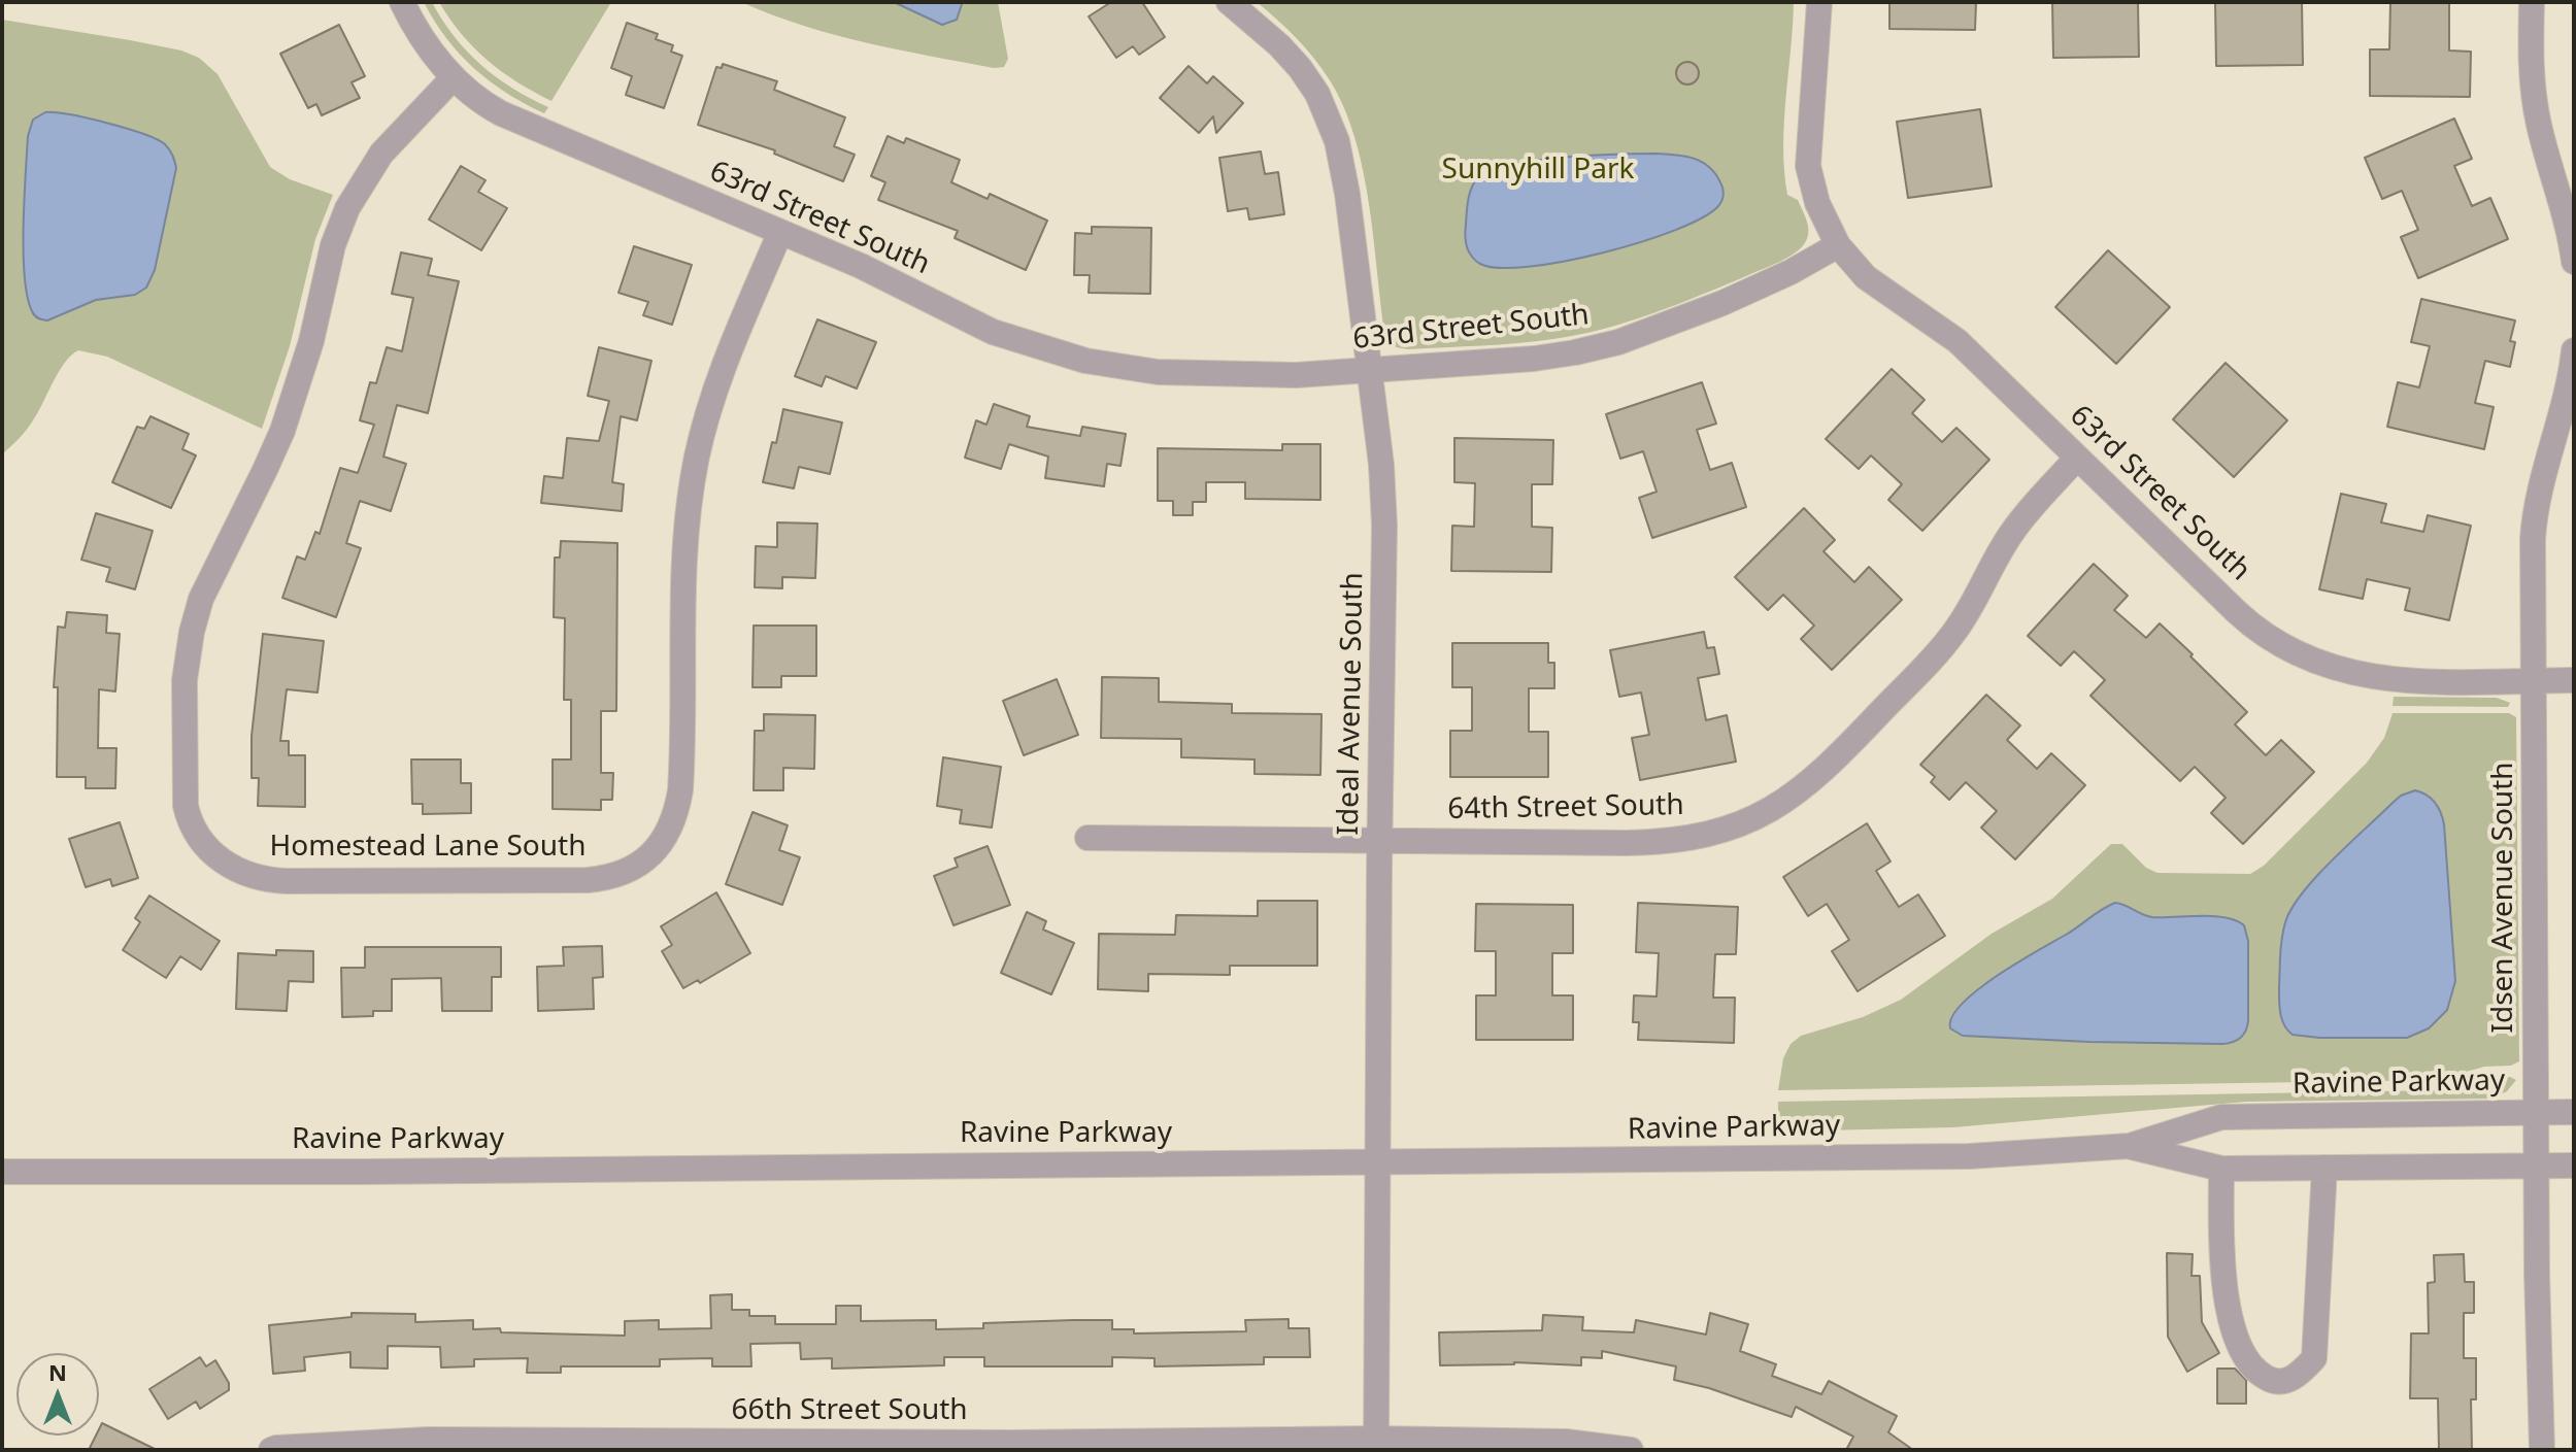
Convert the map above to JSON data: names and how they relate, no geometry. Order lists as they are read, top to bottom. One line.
{"streets":{"street":["63rd Street South","Ideal Avenue South","64th Street South","Homestead Lane South","Idsen Avenue South","Ravine Parkway","66th Street South"]},"crossings":[["63rd Street South","Ideal Avenue South"],["63rd Street South","64th Street South"],["63rd Street South","Homestead Lane South"],["63rd Street South","Idsen Avenue South"],["Ideal Avenue South","64th Street South"],["Ideal Avenue South","Ravine Parkway"],["Ideal Avenue South","66th Street South"],["Idsen Avenue South","Ravine Parkway"]],"parks":["Sunnyhill Park"],"north":"top"}
